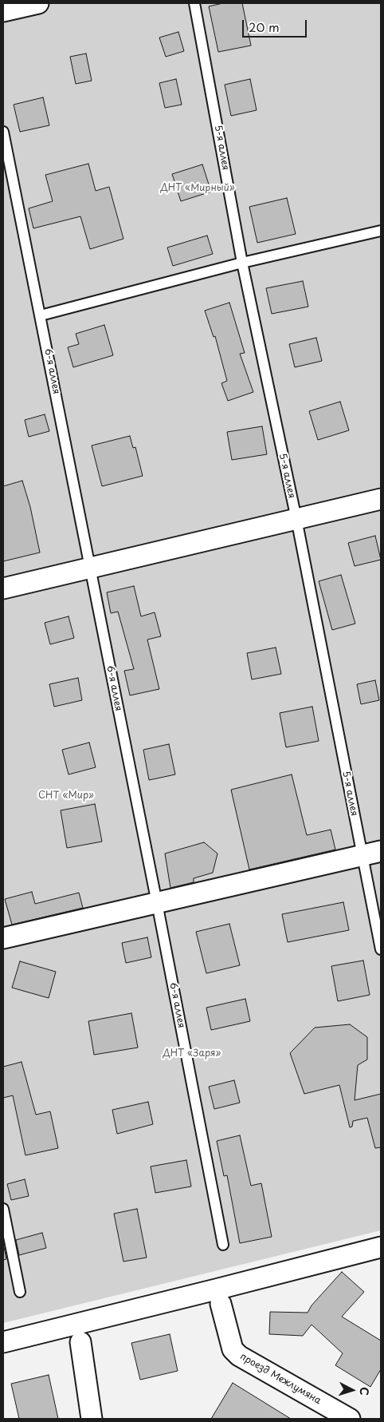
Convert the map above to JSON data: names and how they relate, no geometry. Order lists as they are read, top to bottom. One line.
{"streets":{"street":["проезд Межлумяна"],"lane":["5-я аллея","6-я аллея"]},"parks":["ДНТ «Мирный»","СНТ «Мир»","ДНТ «Заря»"],"scale_bar":"20 m","north":"right"}
